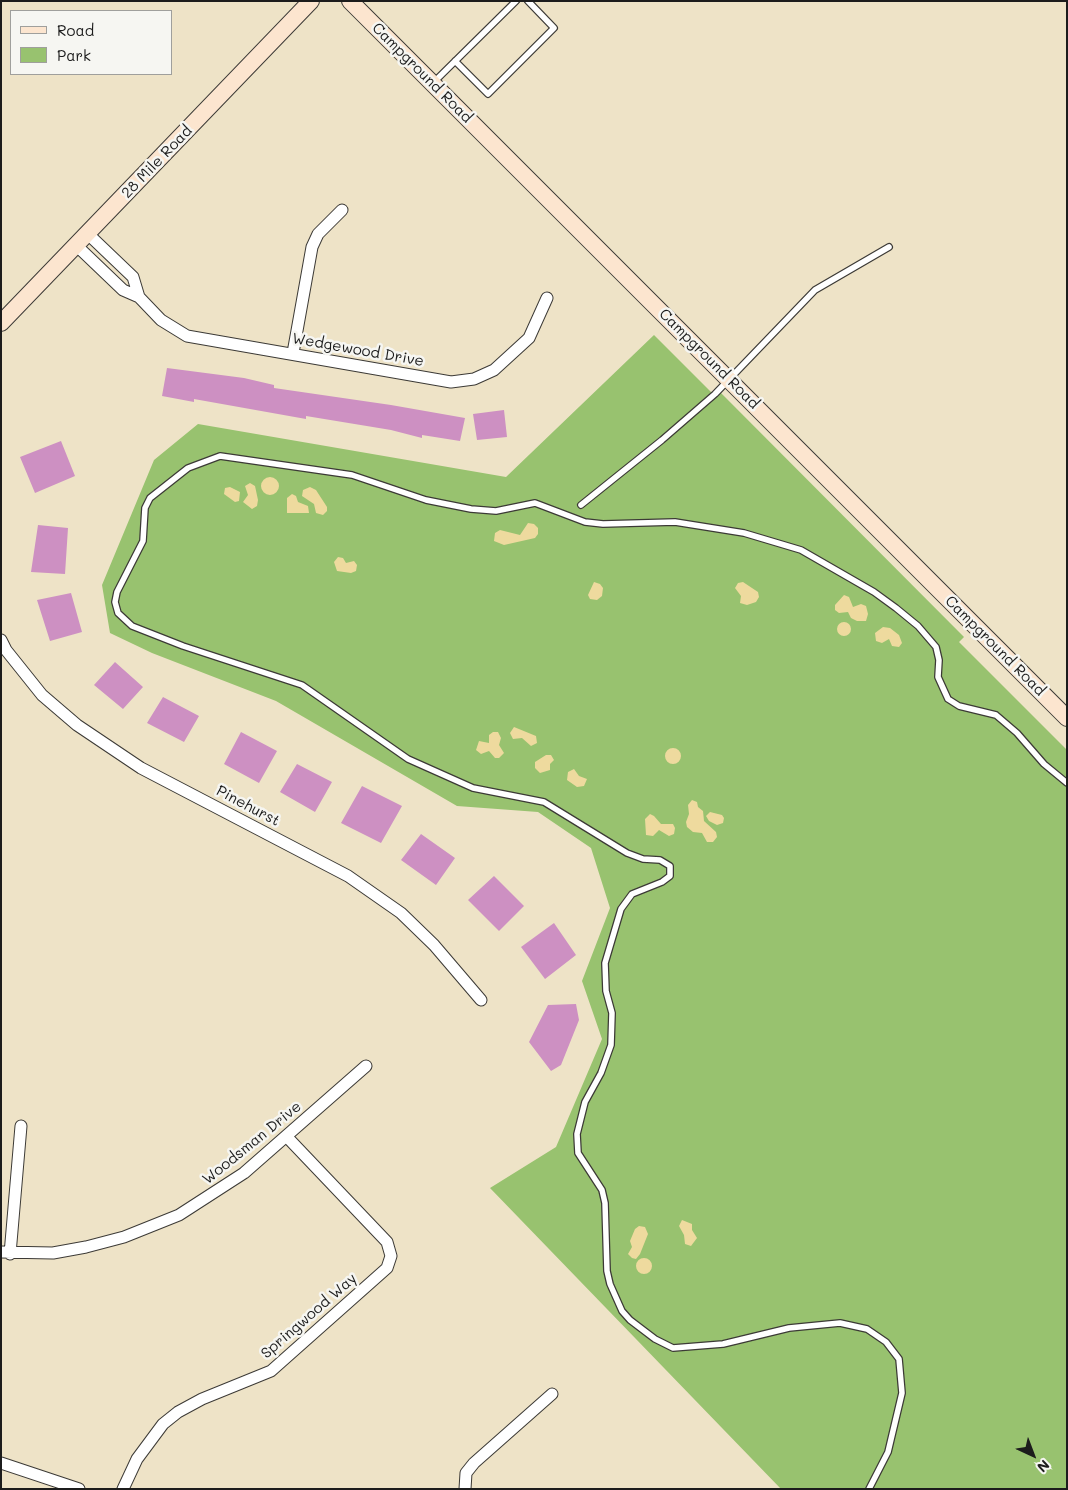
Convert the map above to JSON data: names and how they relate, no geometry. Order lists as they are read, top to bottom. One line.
{"streets":{"street":["Campground Road","28 Mile Road","Wedgewood Drive","Pinehurst","Woodsman Drive","Springwood Way"]},"crossings":[["28 Mile Road","Wedgewood Drive"],["Woodsman Drive","Springwood Way"]],"legend":["Road","Park"],"north":"bottom right"}
